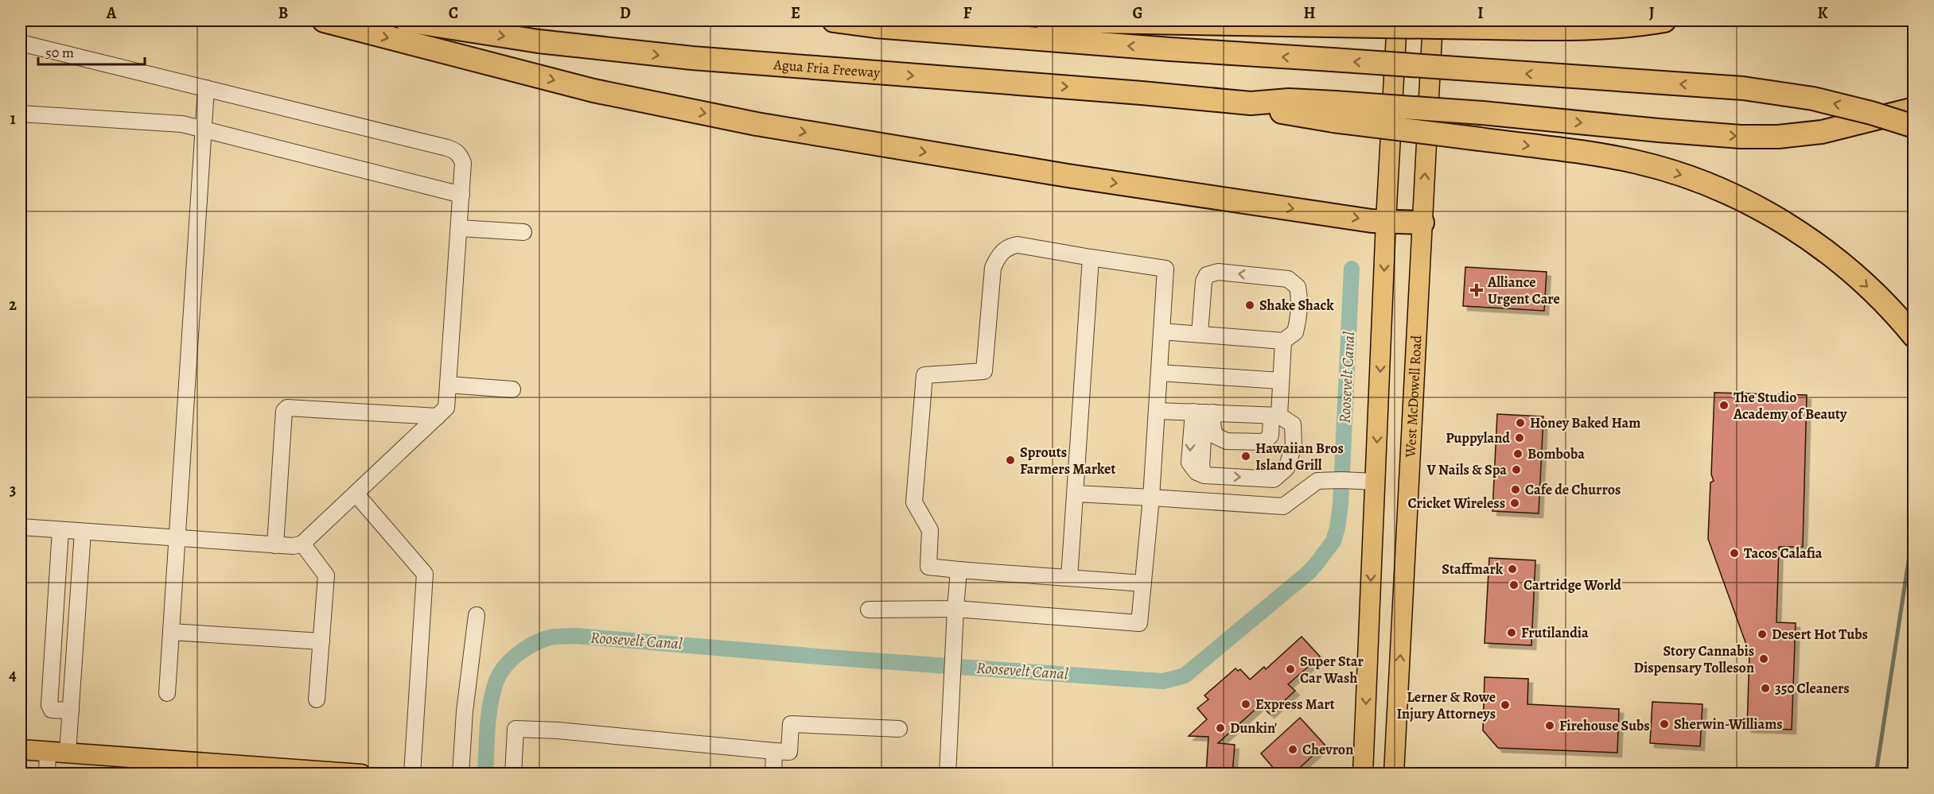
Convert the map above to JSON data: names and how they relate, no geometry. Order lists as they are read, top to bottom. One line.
{"streets":{"highway":["Agua Fria Freeway"],"main road":["West McDowell Road"]},"water":["Roosevelt Canal"],"places":{"health":["Alliance Urgent Care"],"other":["Shake Shack","The Studio Academy of Beauty","Honey Baked Ham","Puppyland","Bomboba","Hawaiian Bros Island Grill","Sprouts Farmers Market","V Nails & Spa","Cafe de Churros","Cricket Wireless","Tacos Calafia","Staffmark","Cartridge World","Frutilandia","Desert Hot Tubs","Story Cannabis Dispensary Tolleson","Super Star Car Wash","350 Cleaners","Express Mart","Lerner & Rowe Injury Attorneys","Sherwin-Williams","Firehouse Subs","Dunkin'","Chevron"]},"scale_bar":"50 m","grid":{"columns":["A","B","C","D","E","F","G","H","I","J","K"],"rows":["1","2","3","4"]}}
